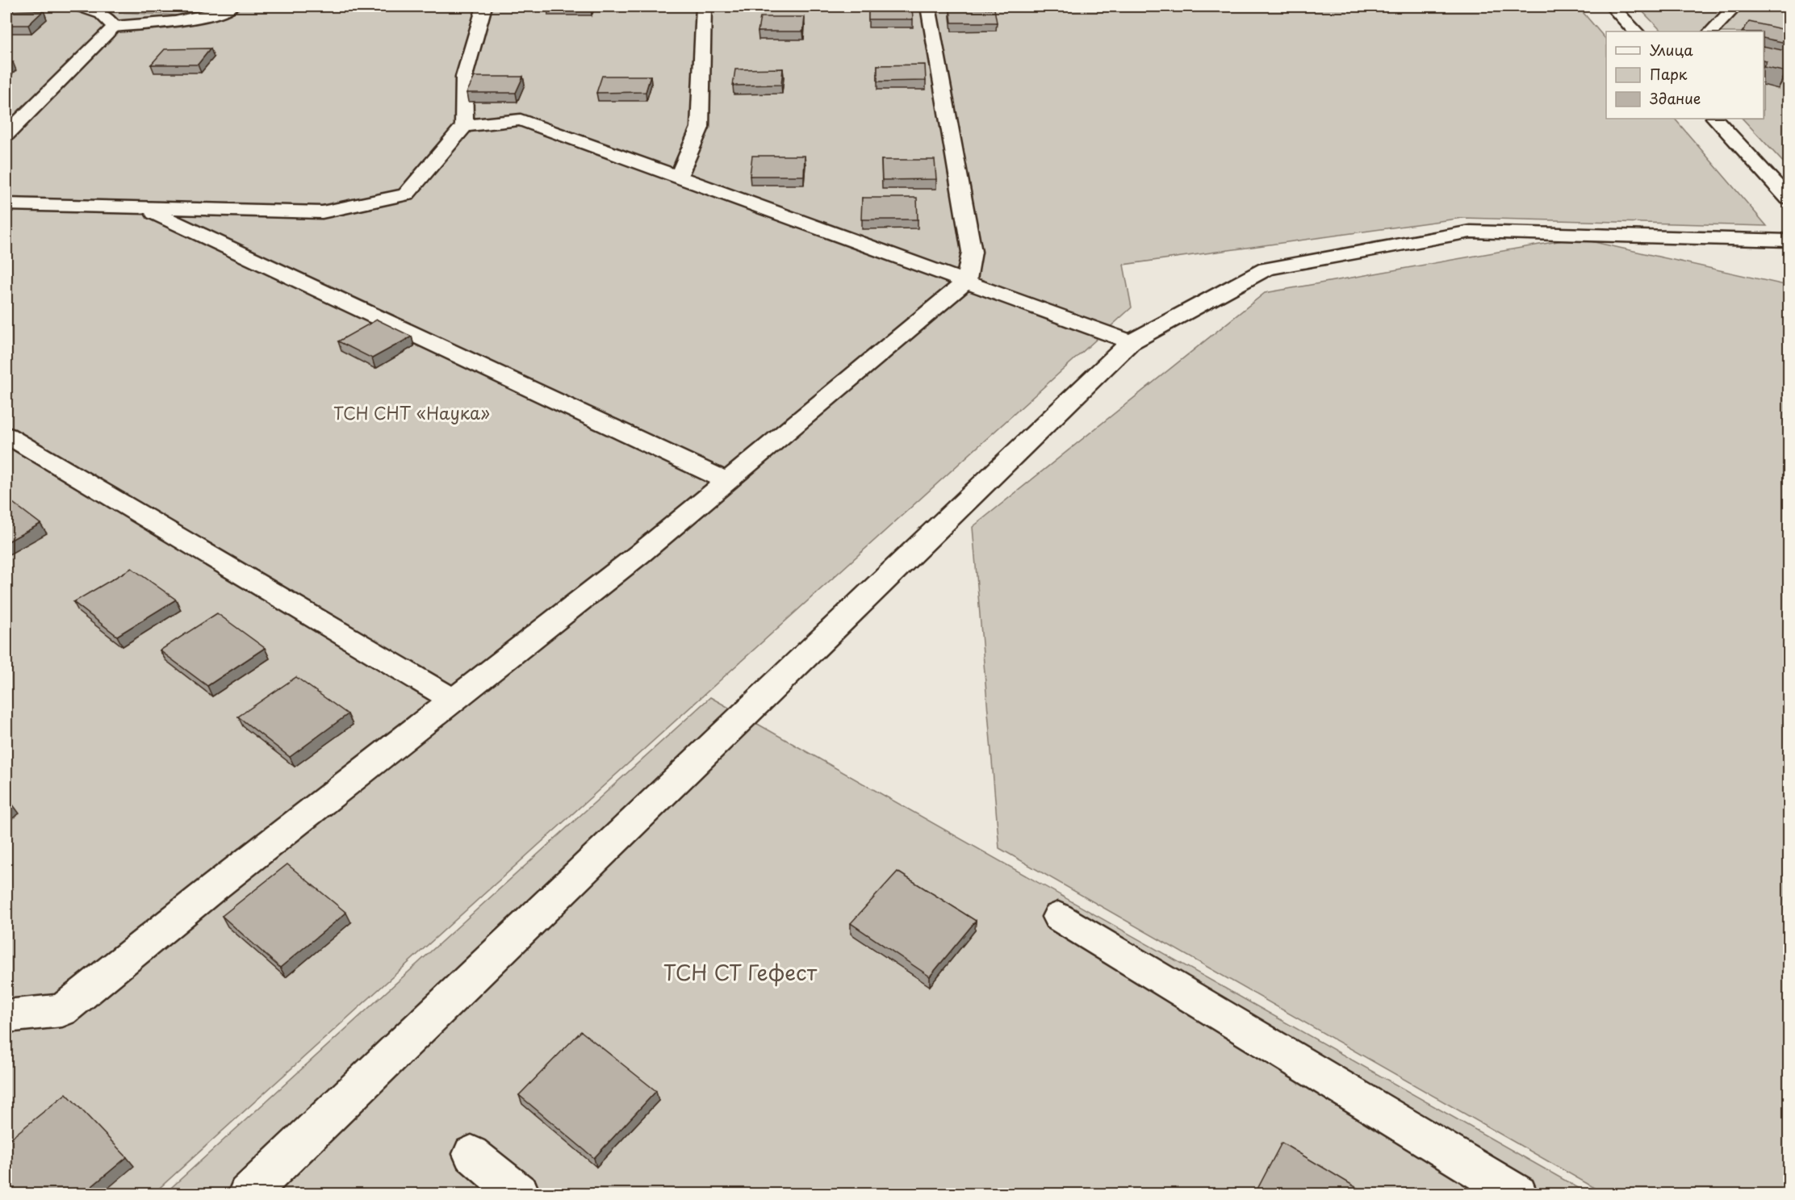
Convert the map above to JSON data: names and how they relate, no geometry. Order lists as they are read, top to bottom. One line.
{"parks":["ТСН СНТ «Наука»","ТСН СТ Гефест"],"legend":["Улица","Парк","Здание"]}
